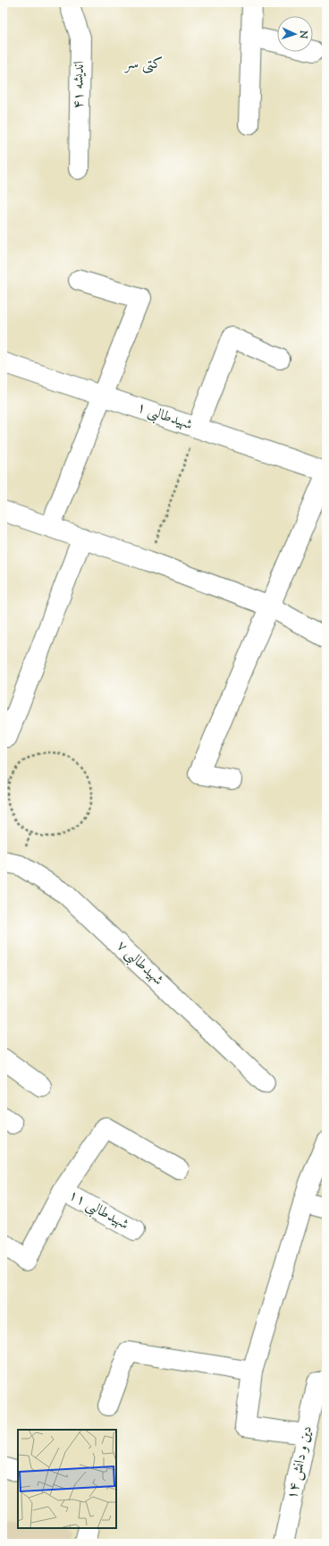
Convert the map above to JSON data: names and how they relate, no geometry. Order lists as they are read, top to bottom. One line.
{"streets":{"street":["اندیشه ۴۱","شهیدطالبی ۱","شهیدطالبی ۷","شهیدطالبی ۱۱","دین و دانش ۱۴"]},"districts":["کتی سر"],"north":"right"}
